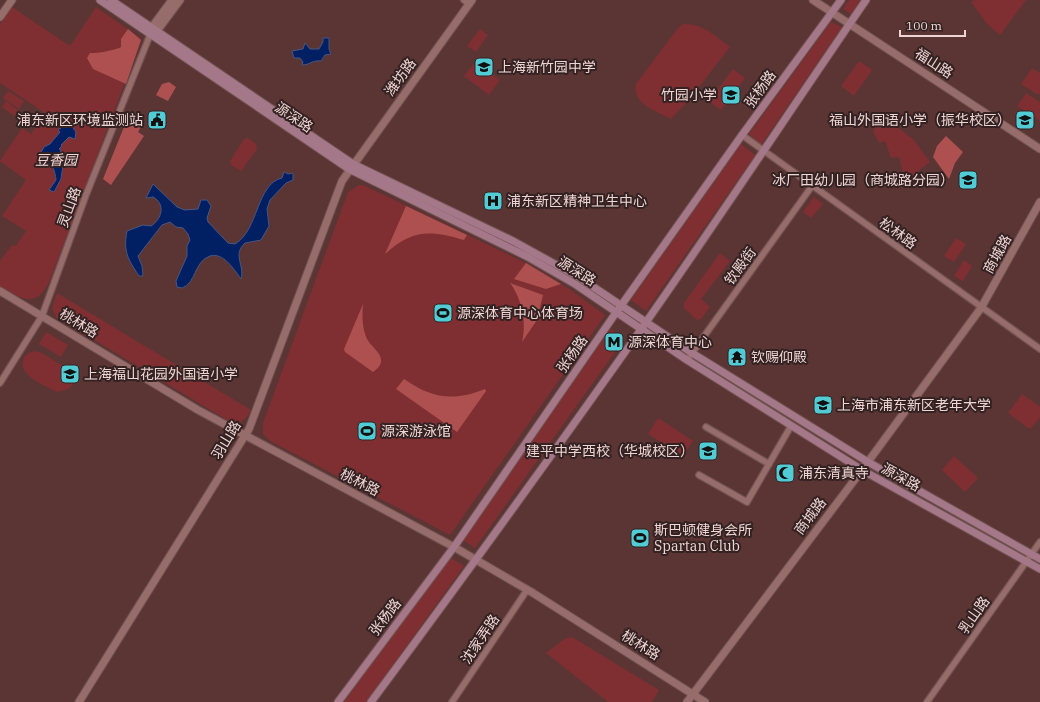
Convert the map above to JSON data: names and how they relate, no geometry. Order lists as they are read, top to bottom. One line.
{"streets":{"main road":["张杨路","源深路"],"street":["福山路","潍坊路","灵山路","松林路","商城路","钦殿街","桃林路","羽山路","乳山路","沈家弄路"]},"crossings":[["福山路","张杨路"],["潍坊路","源深路"],["潍坊路","羽山路"],["张杨路","源深路"],["张杨路","松林路"],["张杨路","桃林路"],["源深路","灵山路"],["源深路","商城路"],["源深路","钦殿街"],["源深路","羽山路"],["源深路","乳山路"],["灵山路","桃林路"],["松林路","商城路"],["松林路","钦殿街"],["商城路","桃林路"],["桃林路","羽山路"],["桃林路","沈家弄路"]],"parks":["豆香园"],"places":{"school or university":["上海新竹园中学","竹园小学","福山外国语小学（振华校区）","冰厂田幼儿园（商城路分园）","上海福山花园外国语小学","上海市浦东新区老年大学","建平中学西校（华城校区）"],"public building":["浦东新区环境监测站"],"hospital":["浦东新区精神卫生中心"],"sports":["源深体育中心体育场","源深游泳馆","斯巴顿健身会所 Spartan Club"],"metro station":["源深体育中心"],"temple":["钦赐仰殿"],"mosque":["浦东清真寺"]},"scale_bar":"100 m"}
